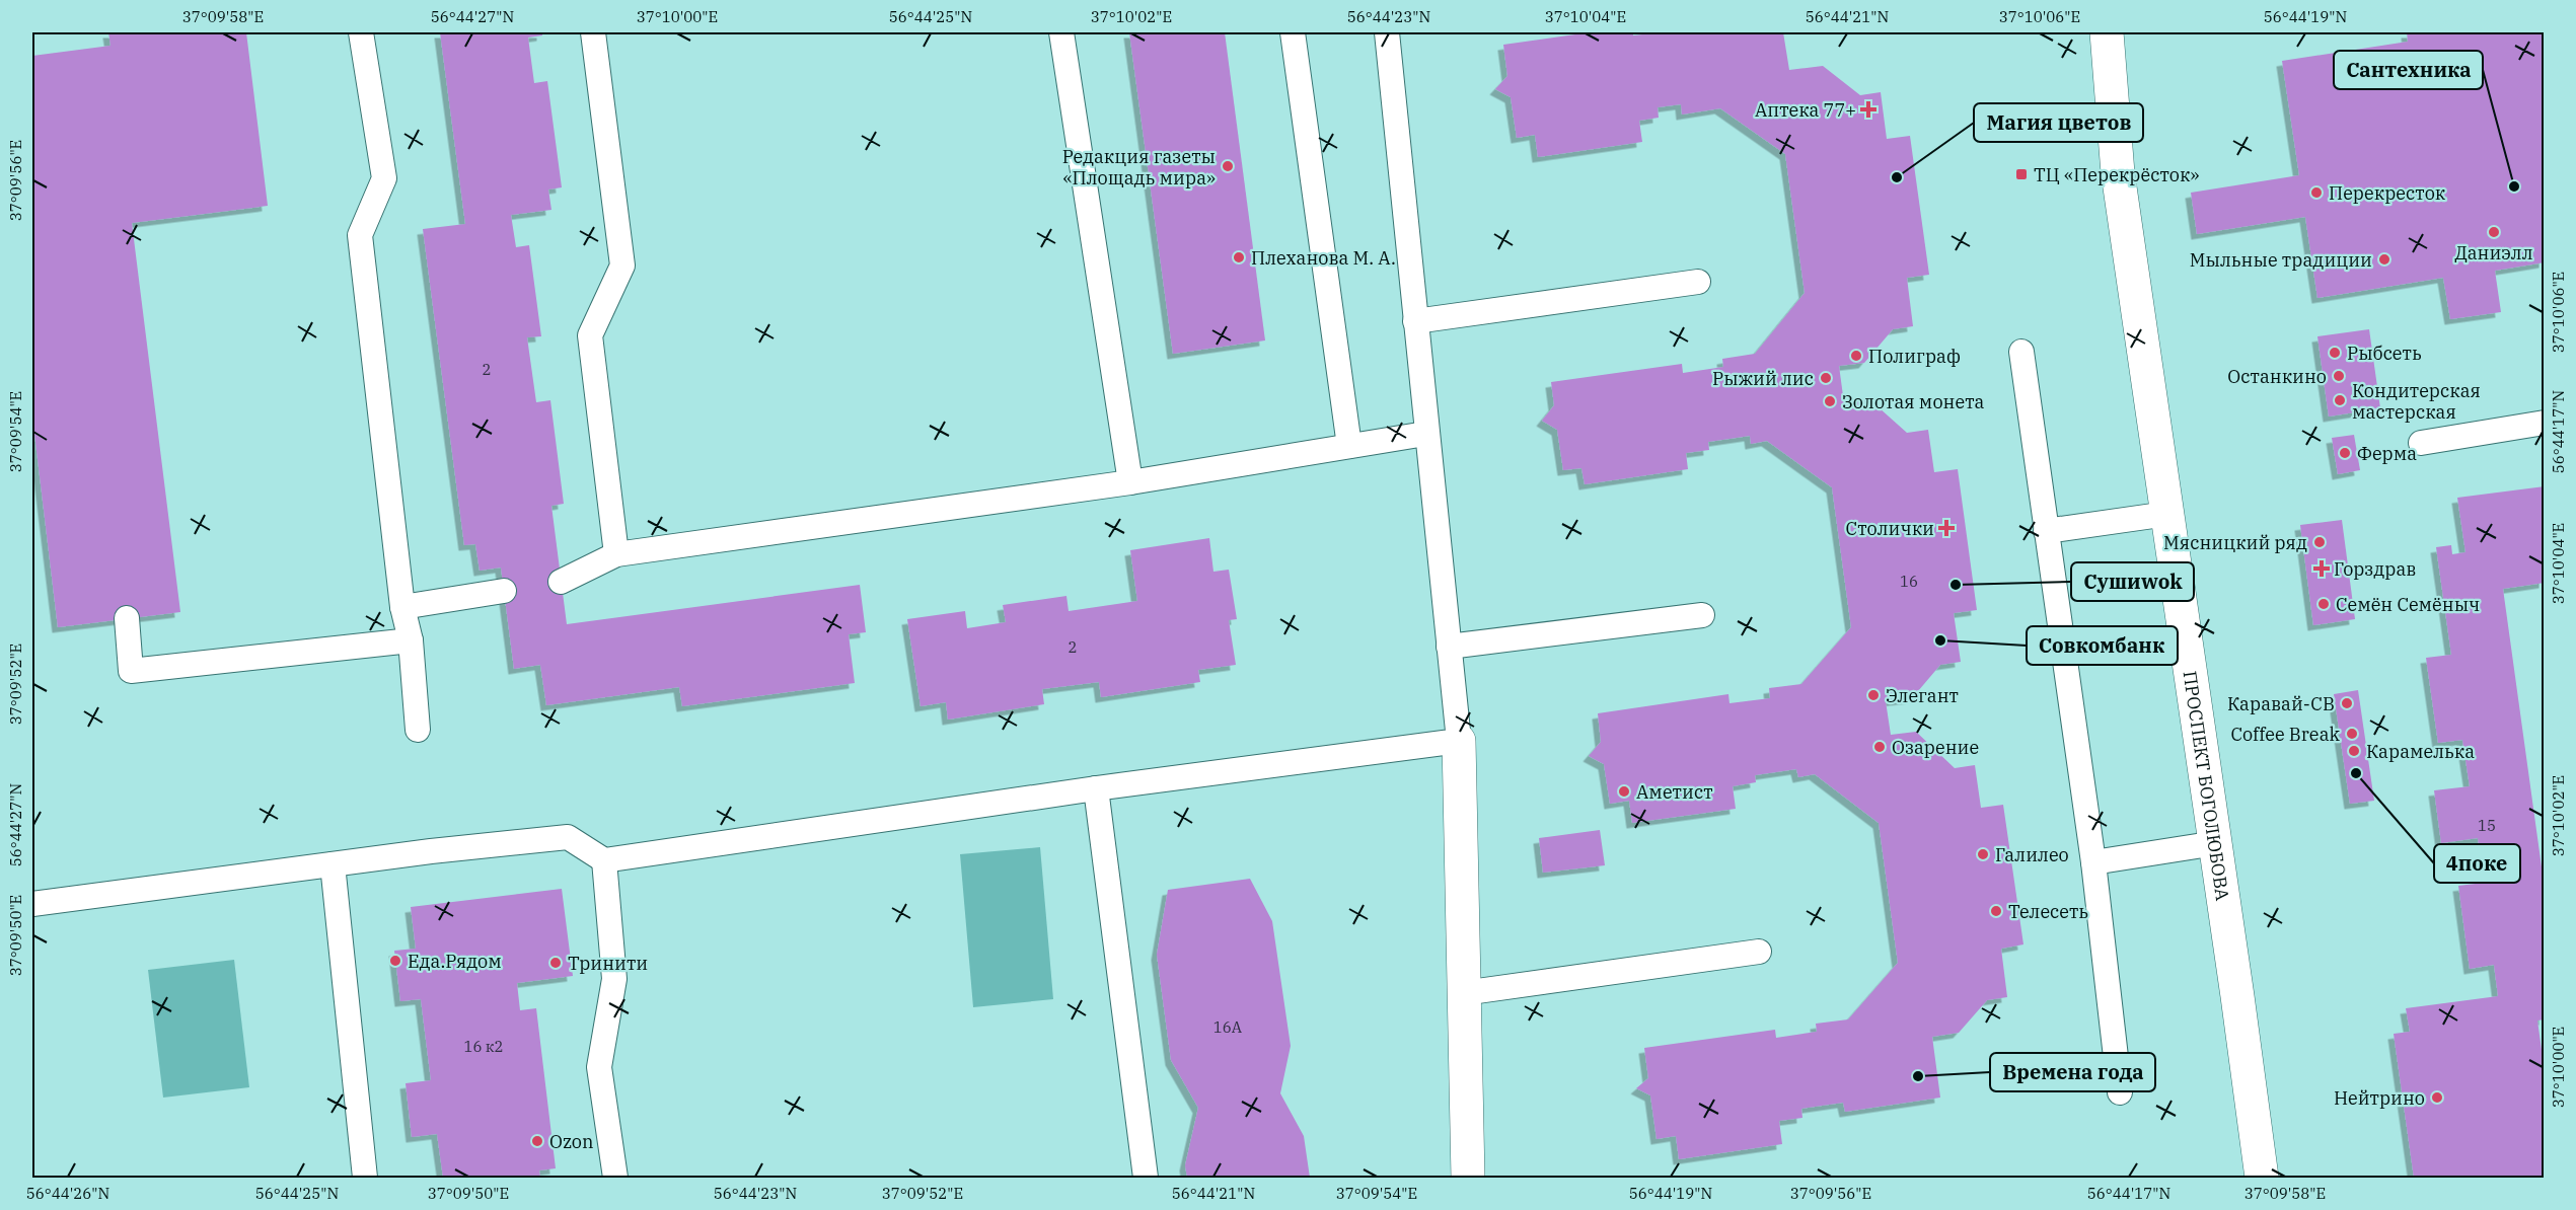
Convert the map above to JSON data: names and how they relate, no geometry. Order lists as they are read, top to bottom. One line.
{"streets":{"main road":["ПРОСПЕКТ БОГОЛЮБОВА"]},"places":{"health":["Аптека 77+","Столички","Горздрав"],"other":["Редакция газеты «Площадь мира»","Магия цветов","Сантехника","Перекресток","Даниэлл","Плеханова М. А.","Мыльные традиции","Рыбсеть","Полиграф","Останкино","Рыжий лис","Кондитерская мастерская","Золотая монета","Ферма","Мясницкий ряд","Сушиwok","Семён Семёныч","Совкомбанк","Элегант","Каравай-СВ","Coffee Break","Озарение","Карамелька","4поке","Аметист","Галилео","Телесеть","Еда.Рядом","Тринити","Времена года","Нейтрино","Ozon"],"transit":["ТЦ «Перекрёсток»"]},"house_numbers":["2","16","2","15","16А","16 к2"],"coordinates":["37°09'58\"E","56°44'27\"N","37°10'00\"E","56°44'25\"N","37°10'02\"E","56°44'23\"N","37°10'04\"E","56°44'21\"N","37°10'06\"E","56°44'19\"N","37°09'56\"E","56°44'17\"N","37°09'54\"E","37°09'52\"E","37°09'50\"E","56°44'26\"N"]}
